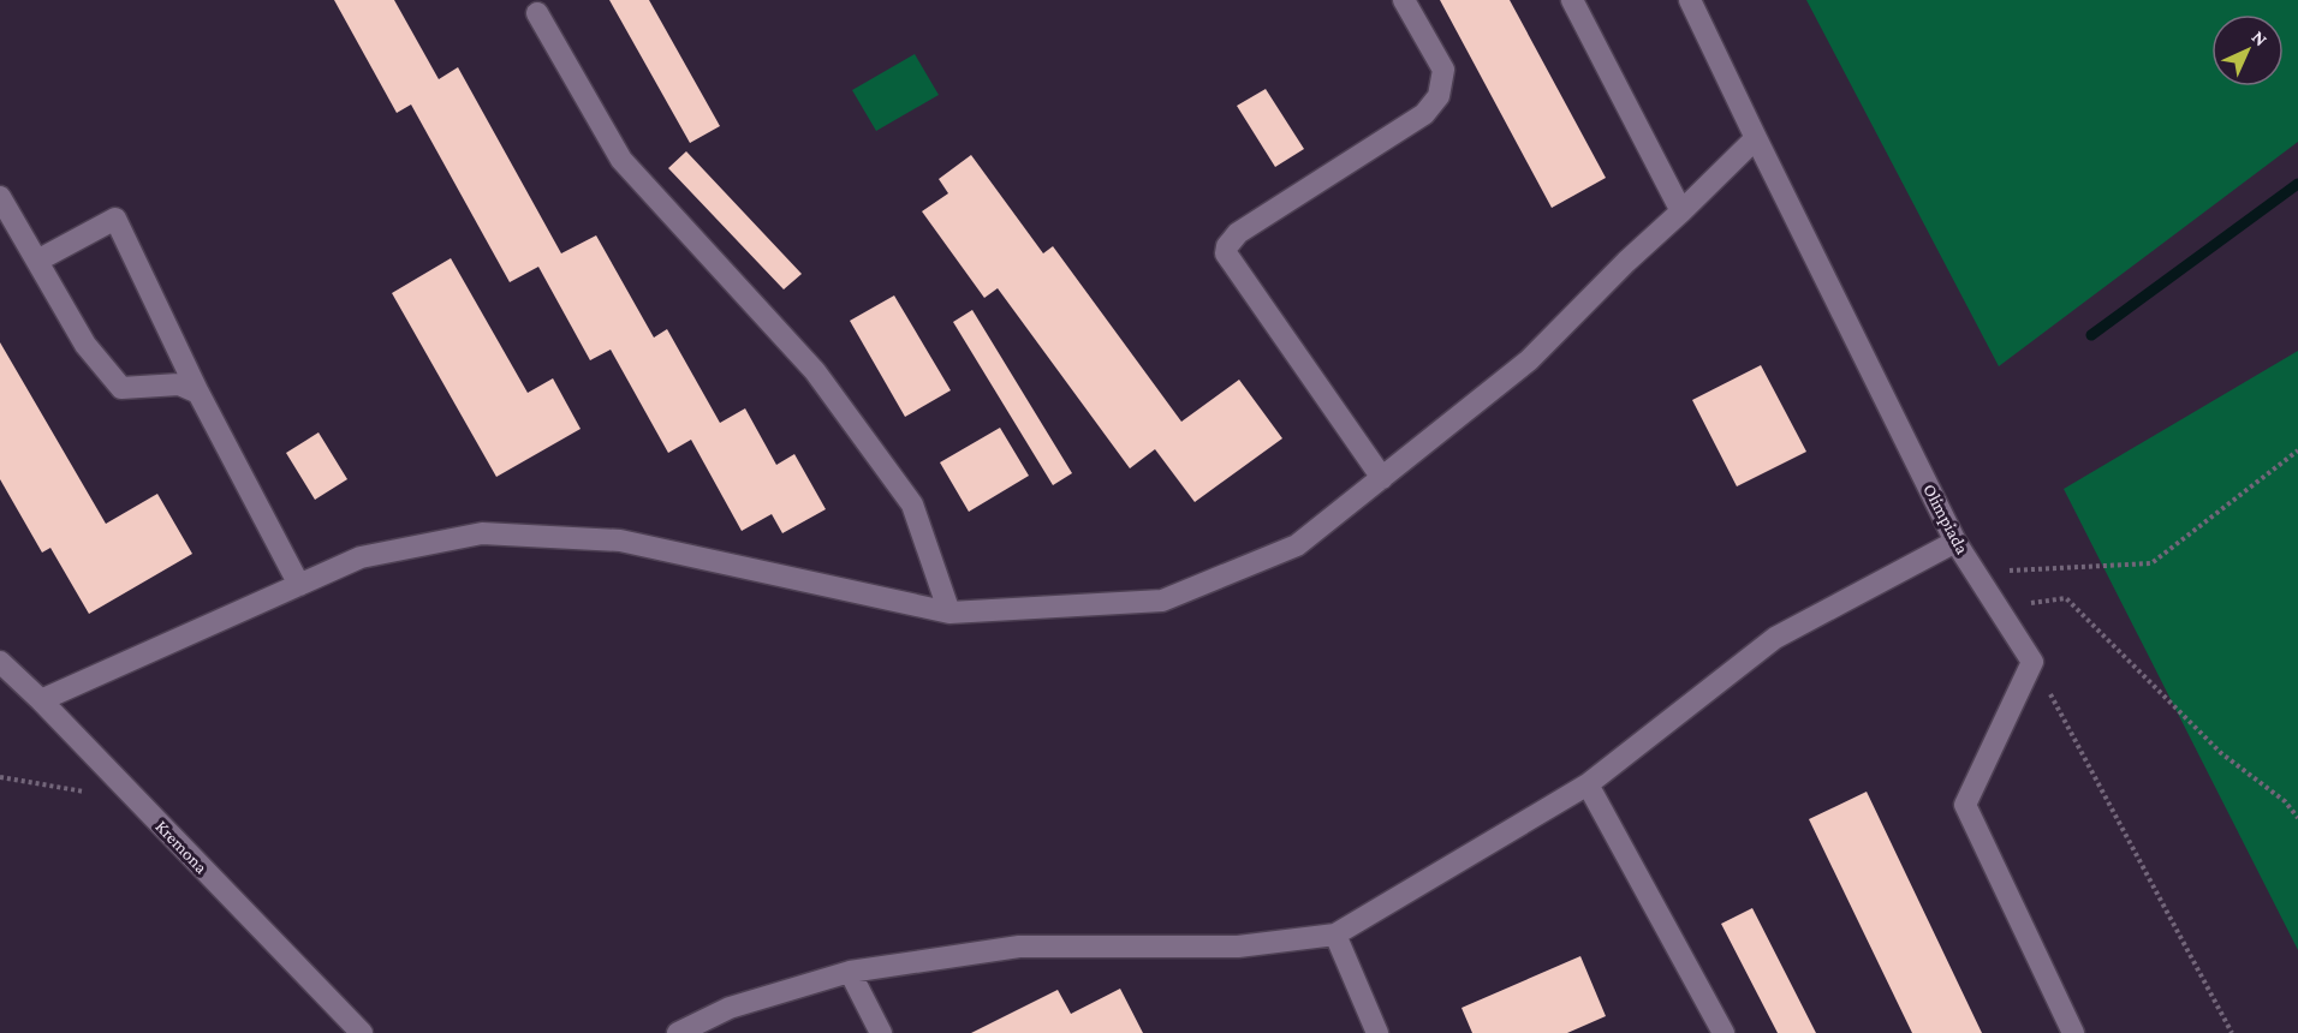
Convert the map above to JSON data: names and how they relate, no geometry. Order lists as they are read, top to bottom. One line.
{"streets":{"street":["Olimpiada","Kremona"]},"north":"top right"}
